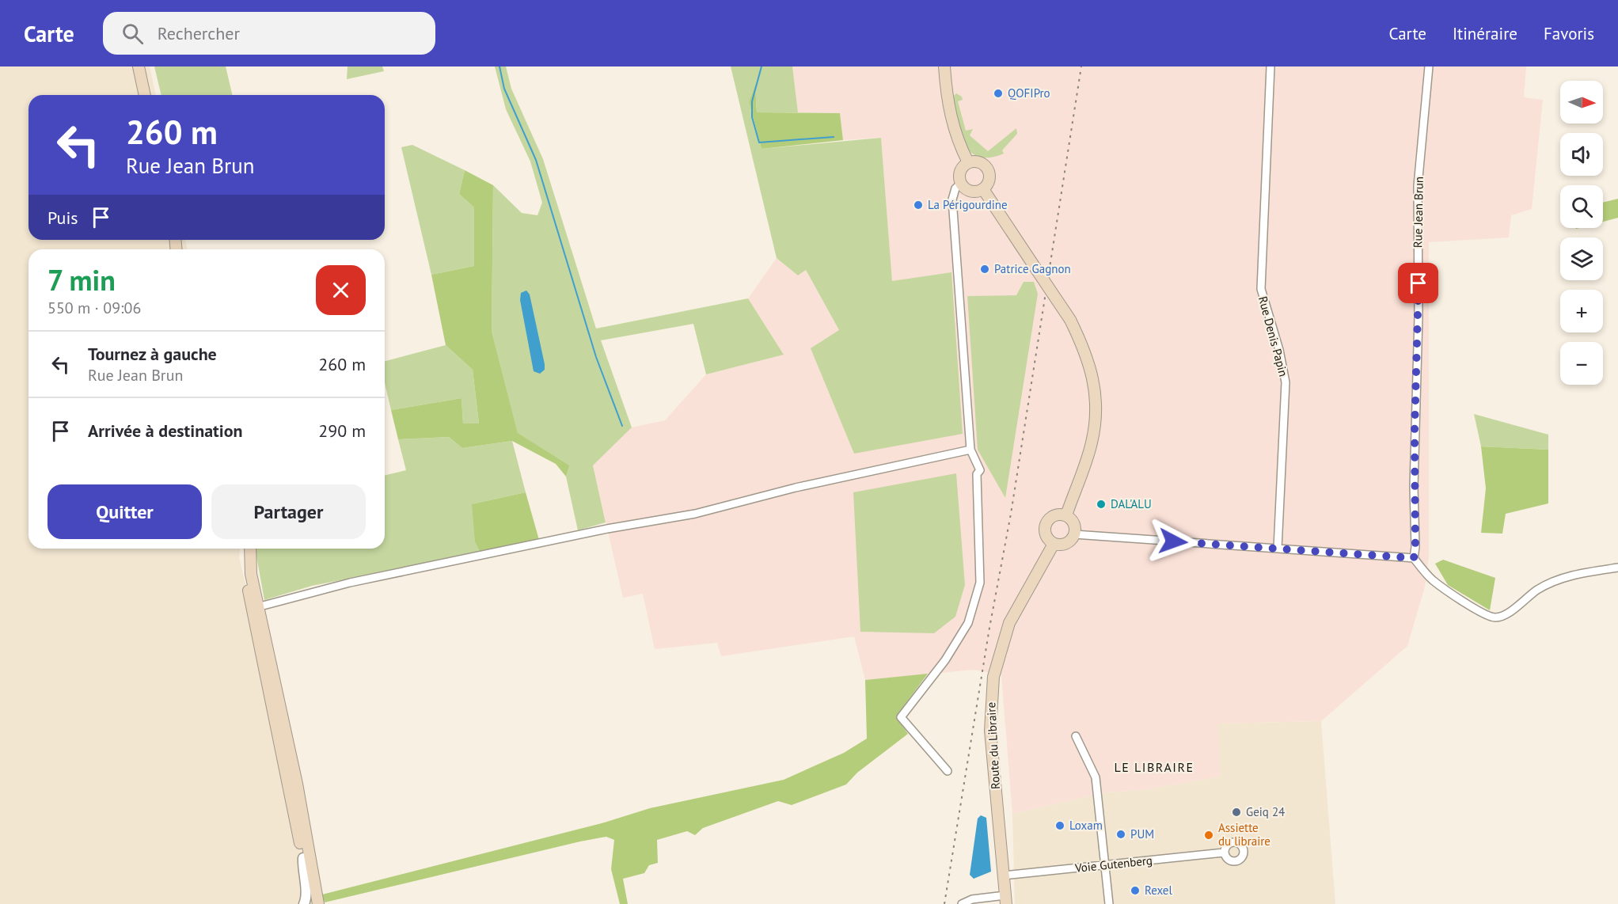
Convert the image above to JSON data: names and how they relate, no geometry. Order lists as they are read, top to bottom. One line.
{"streets":{"main road":["Route du Libraire"],"street":["Rue Jean Brun","Rue Denis Papin","Voie Gutenberg"]},"crossings":[["Route du Libraire","Voie Gutenberg"]],"districts":["LE LIBRAIRE"],"places":["QOFIPro","La Périgourdine","Patrice Gagnon","DAL'ALU","Geiq 24","Loxam","PUM","Assiette du libraire","Rexel"],"north":"right","page":{"header":"Carte","search":"Rechercher","nav":["Carte","Itinéraire","Favoris"],"map_buttons":["+","−"],"turn":["260 m","Rue Jean Brun"],"then":"Puis","heading":["7 min","550 m · 09:06"],"list":[{"name":"Tournez à gauche","note":"Rue Jean Brun","value":"260 m"},{"name":"Arrivée à destination","value":"290 m"}],"buttons":["Quitter","Partager"]}}
